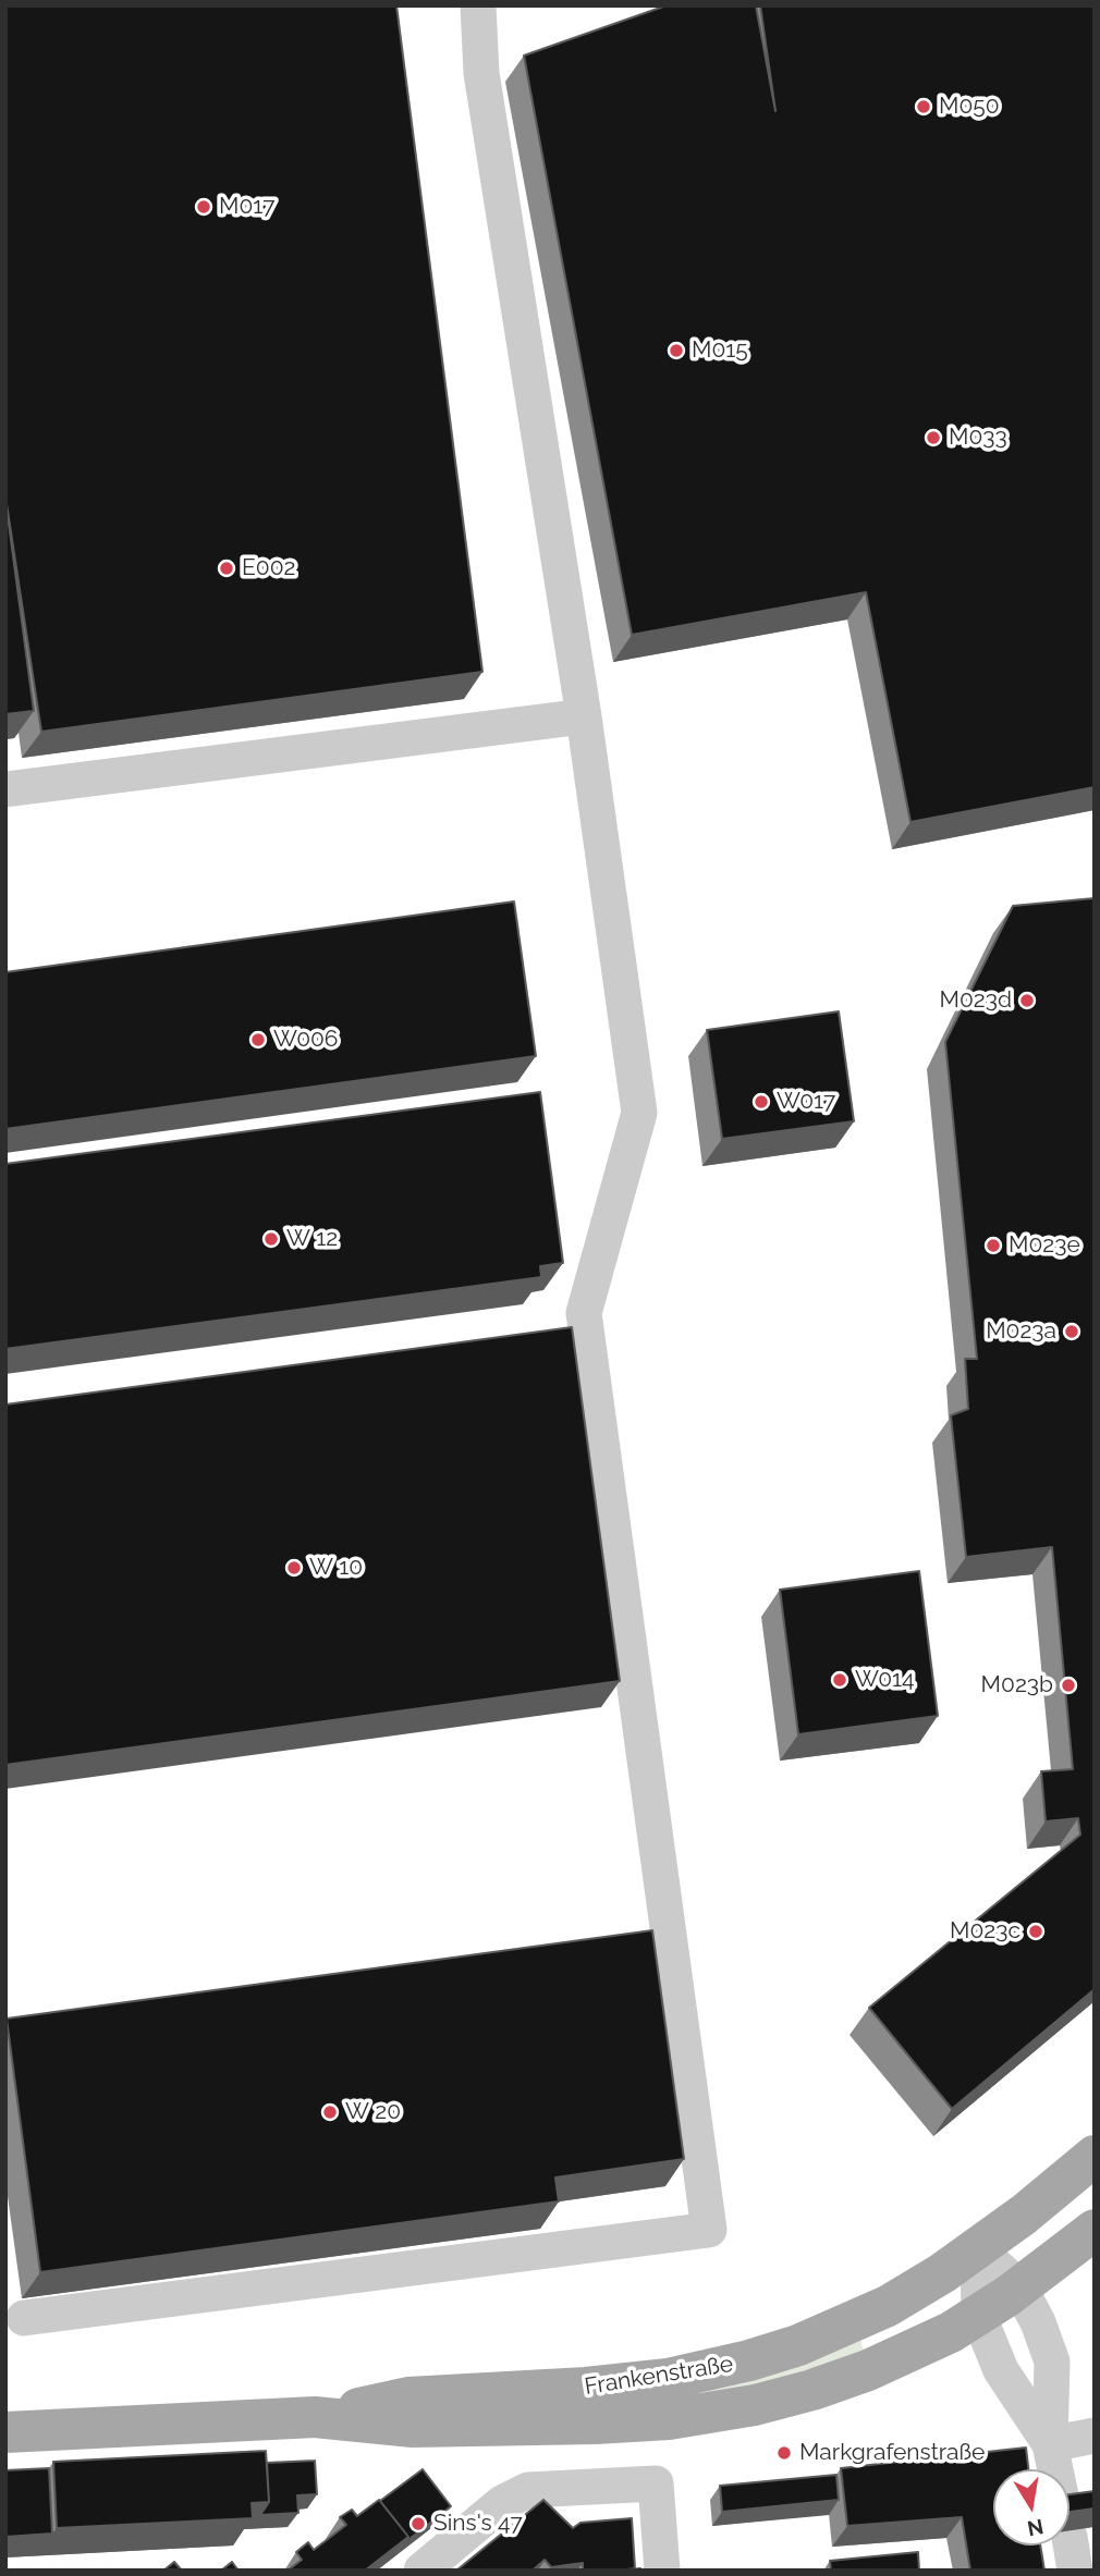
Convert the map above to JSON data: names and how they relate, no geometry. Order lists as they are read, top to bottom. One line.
{"streets":{"main road":["Frankenstraße"]},"places":["M050","M017","M015","M033","E002","M023d","W006","W017","W 12","M023e","M023a","W 10","W014","M023b","M023c","W 20","Markgrafenstraße","Sins's 47"],"north":"bottom"}
